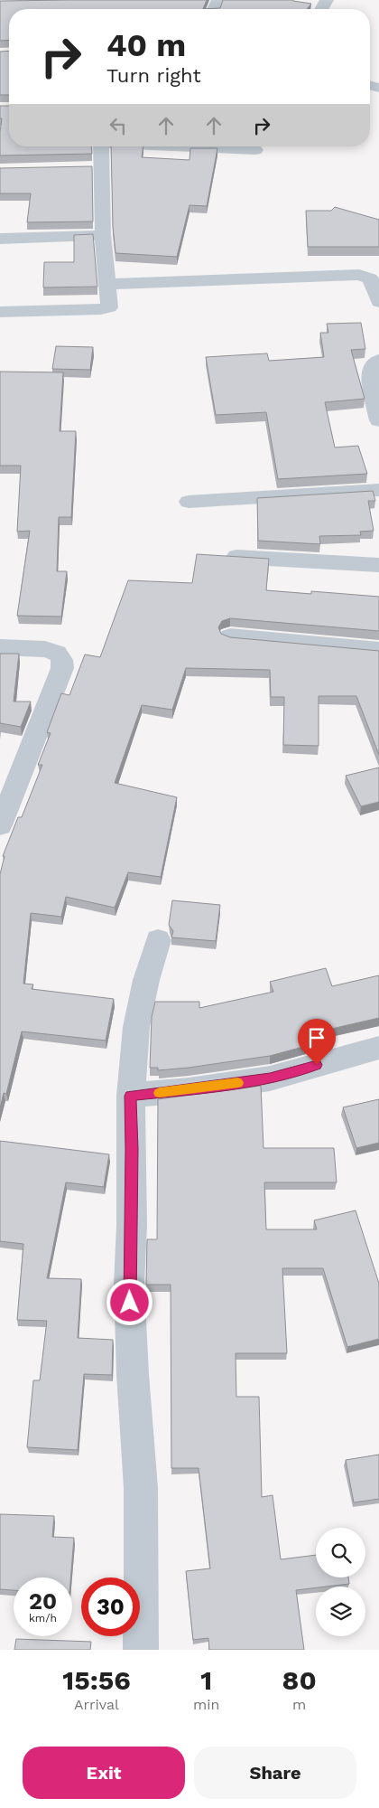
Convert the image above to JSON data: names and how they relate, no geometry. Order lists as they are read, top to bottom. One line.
{"page":{"turn":["40 m","Turn right"],"speed":"20 km/h","limit":"30","eta":["15:56","Arrival","1","min","80","m"],"buttons":["Exit","Share"]}}
